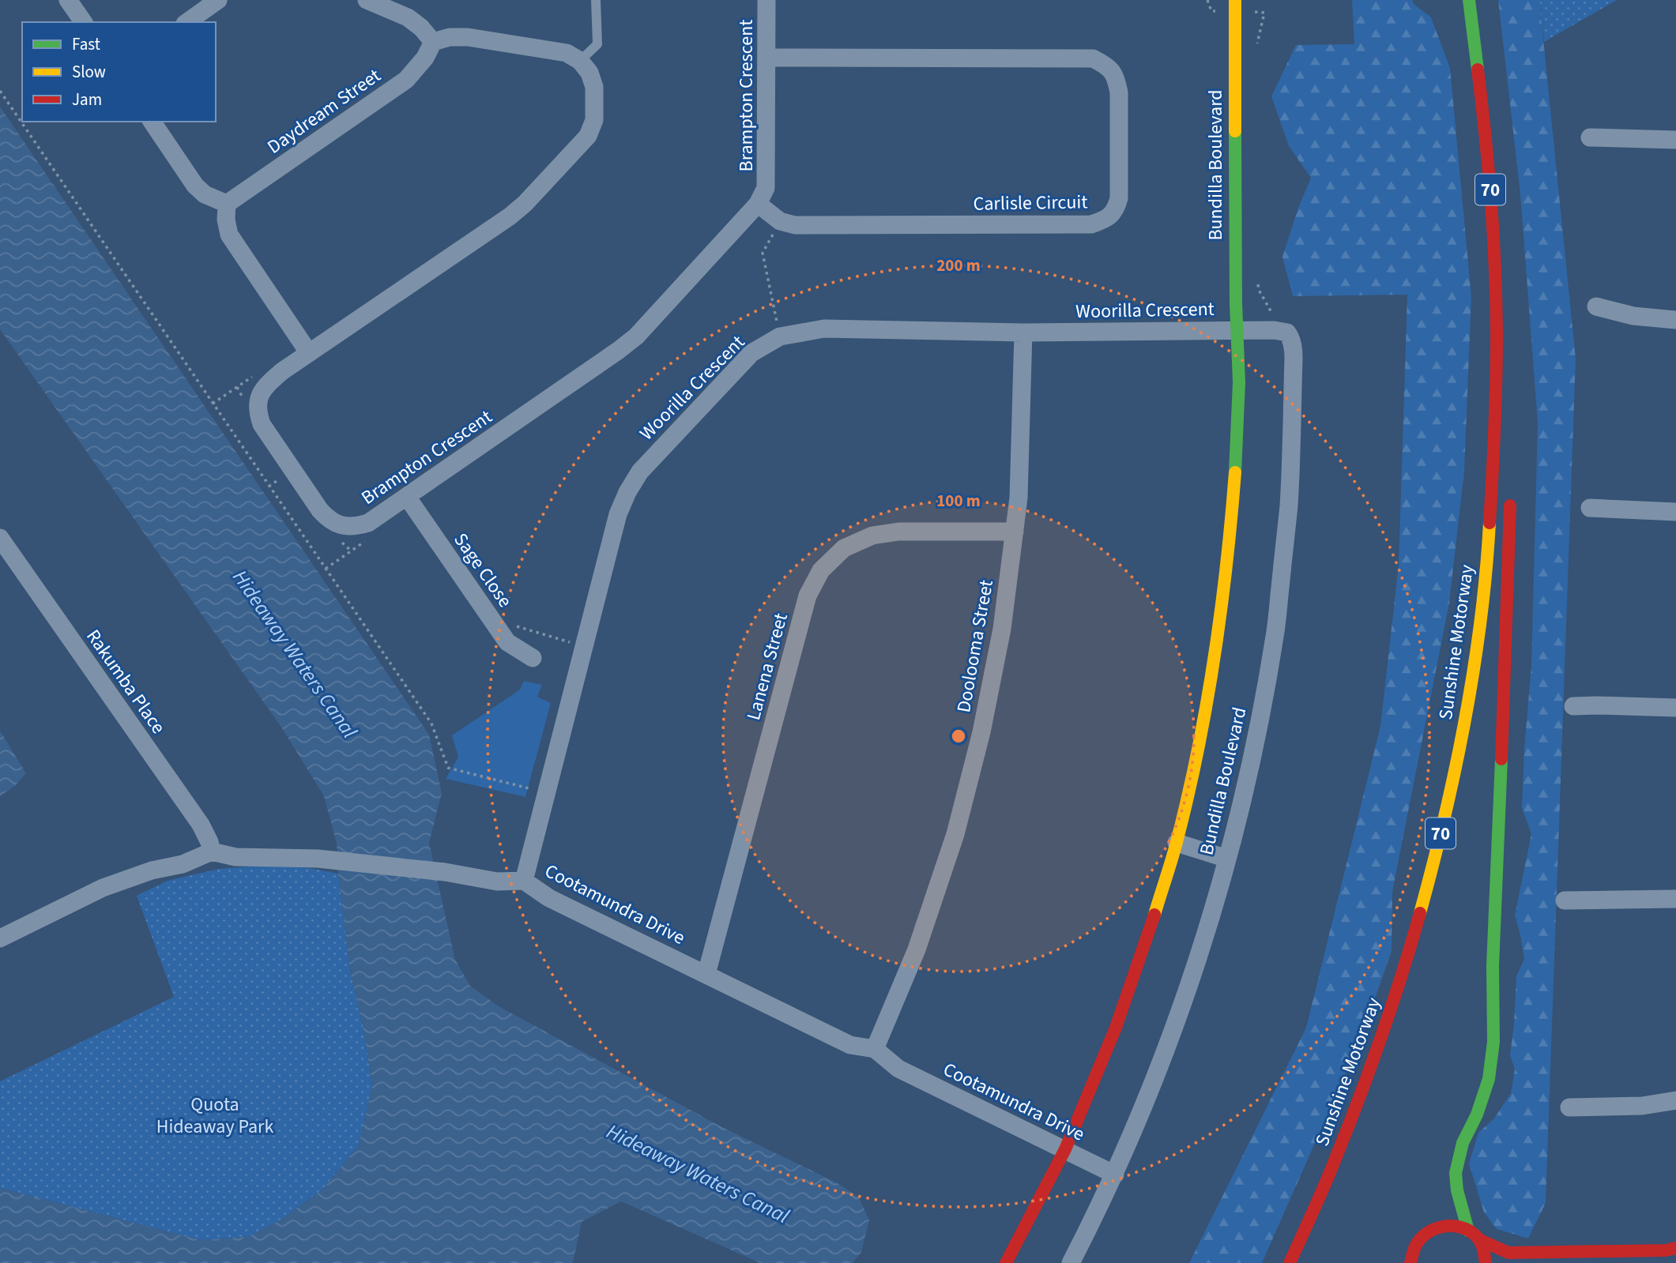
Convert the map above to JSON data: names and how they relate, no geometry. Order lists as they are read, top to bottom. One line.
{"streets":{"main road":["Bundilla Boulevard","70","Sunshine Motorway"],"street":["Brampton Crescent","Daydream Street","Carlisle Circuit","Woorilla Crescent","Sage Close","Doolooma Street","Lanena Street","Rakumba Place","Cootamundra Drive"]},"crossings":[["Brampton Crescent","Carlisle Circuit"],["Brampton Crescent","Sage Close"],["Bundilla Boulevard","Woorilla Crescent"],["Bundilla Boulevard","Cootamundra Drive"],["Woorilla Crescent","Doolooma Street"],["Woorilla Crescent","Cootamundra Drive"],["Doolooma Street","Lanena Street"],["Doolooma Street","Cootamundra Drive"],["Lanena Street","Cootamundra Drive"],["Rakumba Place","Cootamundra Drive"]],"water":["Hideaway Waters Canal"],"parks":["Quota Hideaway Park"],"legend":["Fast","Slow","Jam"],"rings":["200 m","100 m"]}
